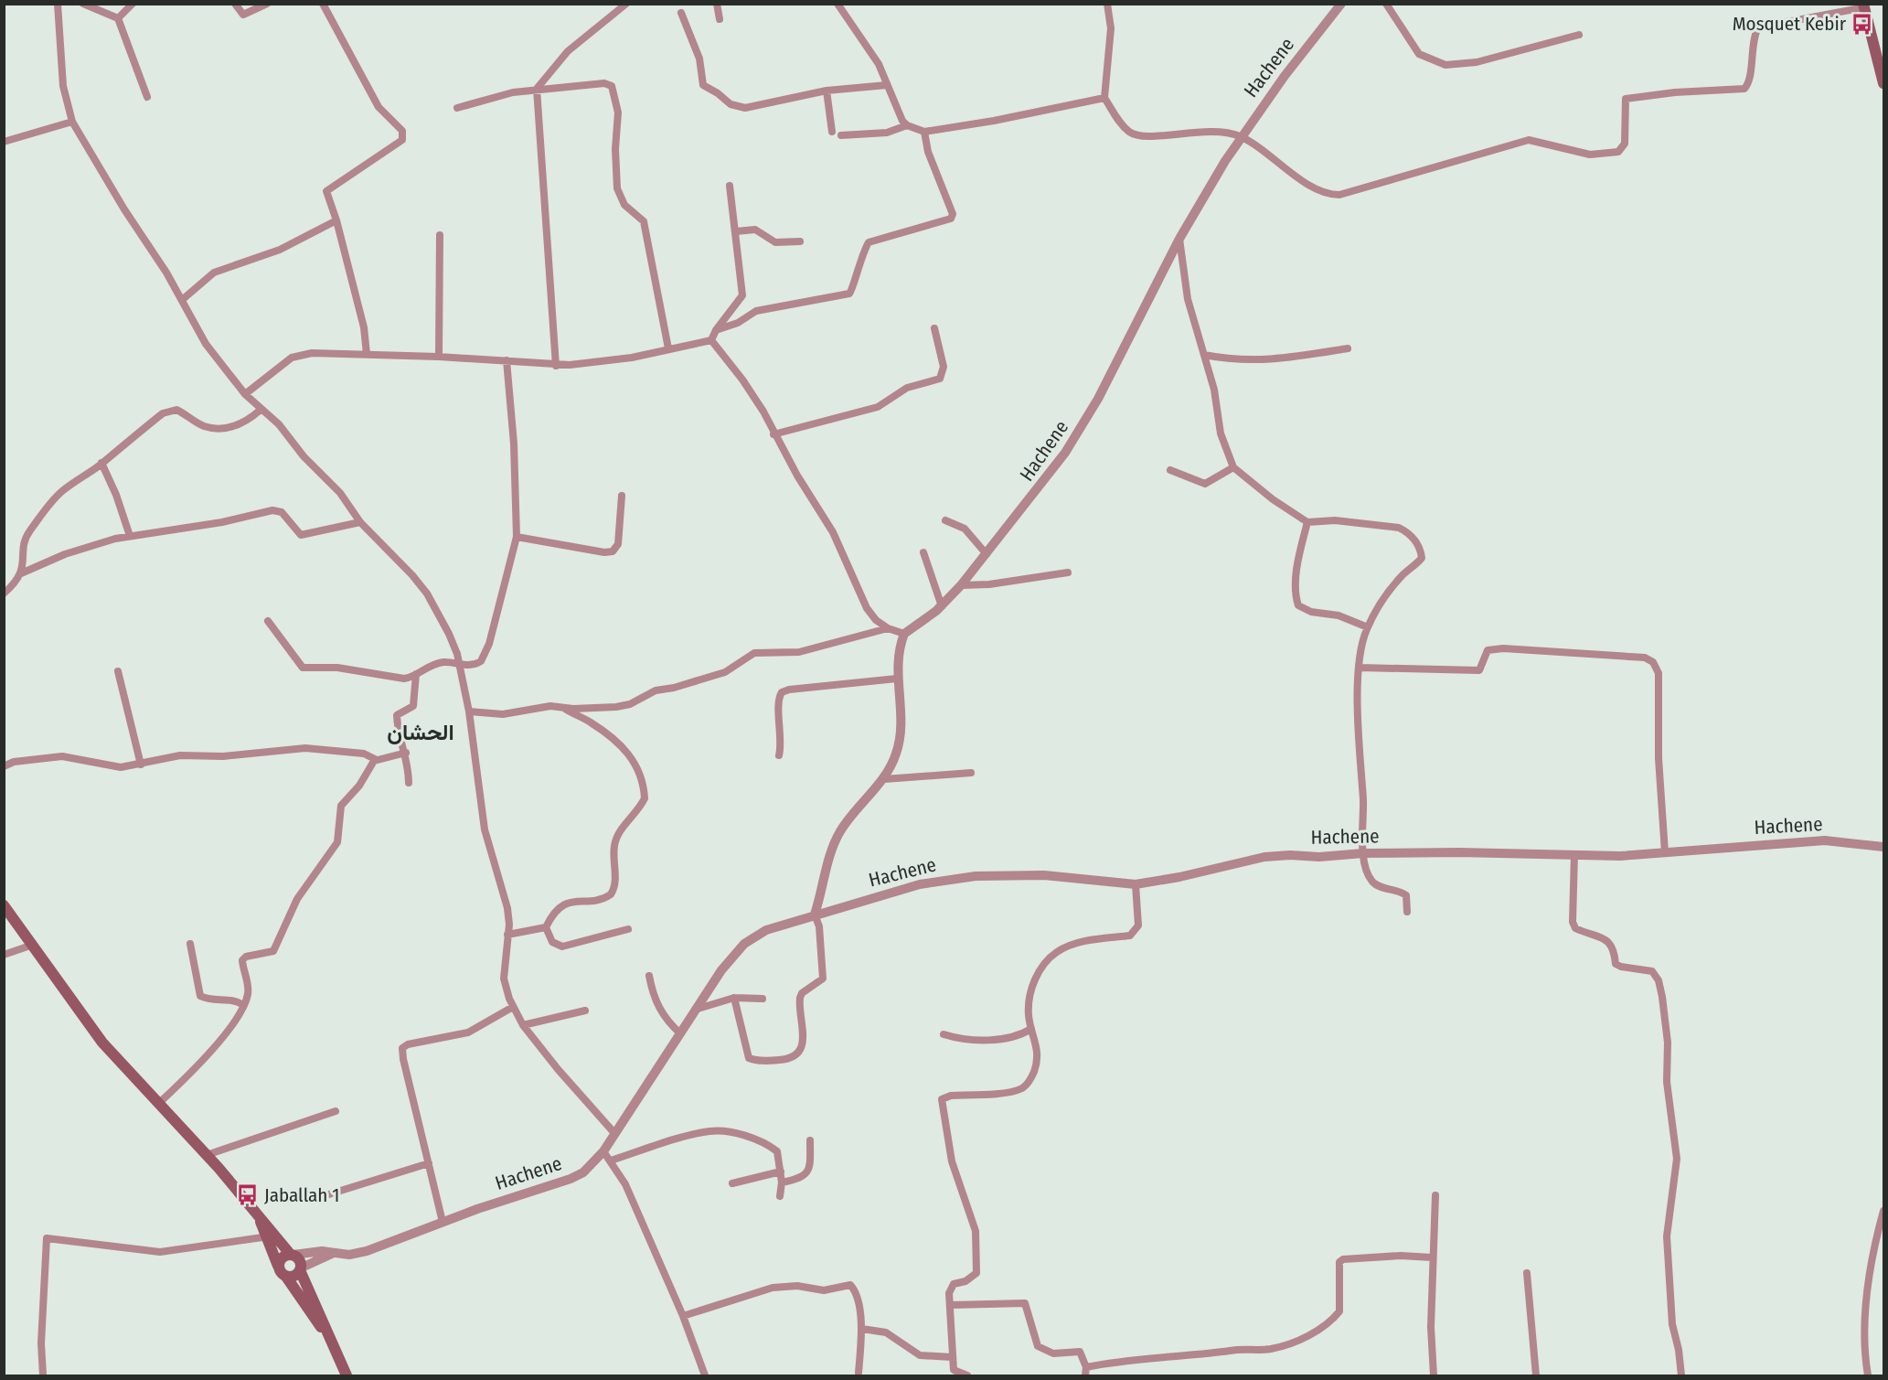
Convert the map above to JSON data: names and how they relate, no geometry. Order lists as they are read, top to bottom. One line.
{"streets":{"street":["Hachene"]},"districts":["الحشان"],"places":{"bus stop":["Mosquet Kebir","Jaballah 1"]}}
